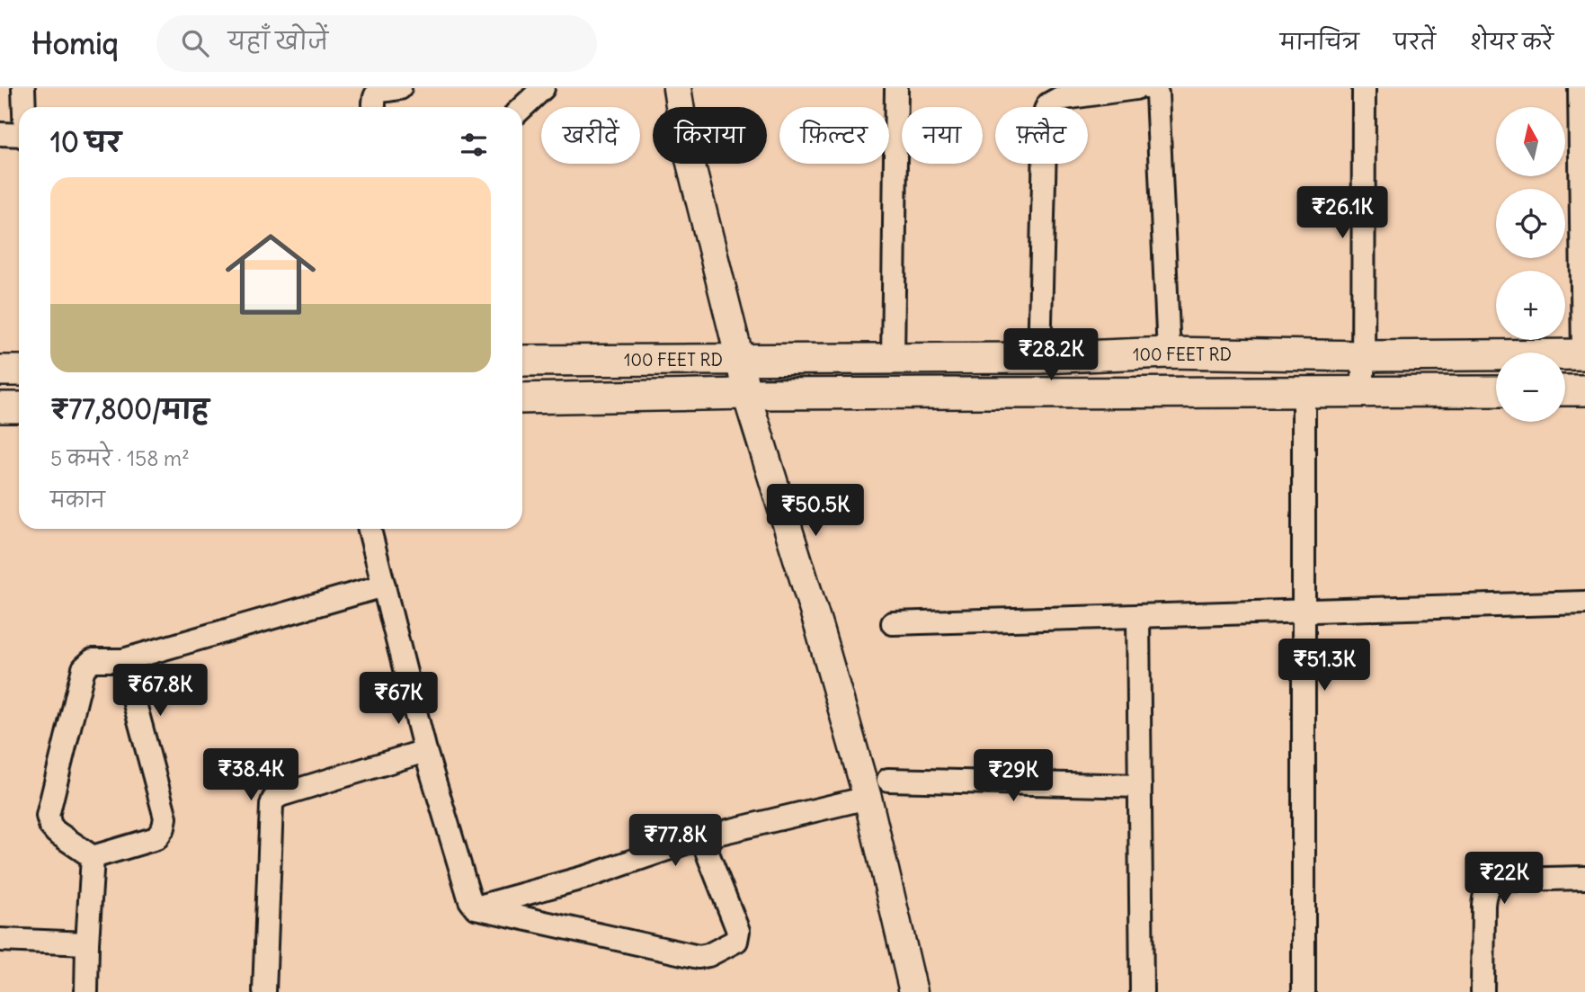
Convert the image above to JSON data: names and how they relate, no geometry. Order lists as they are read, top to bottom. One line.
{"streets":{"main road":["100 FEET RD"]},"north":"top","page":{"header":"Homiq","search":"यहाँ खोजें","nav":["मानचित्र","परतें","शेयर करें"],"map_buttons":["+","−"],"chip":["खरीदें","किराया","फ़िल्टर","नया","फ़्लैट"],"heading":"10 घर","list":[{"name":"₹77,800/माह","note":"5 कमरे · 158 m² · मकान"}],"price":["₹26.1K","₹28.2K","₹50.5K","₹51.3K","₹67.8K","₹67K","₹38.4K","₹29K","₹77.8K","₹22K"]}}
